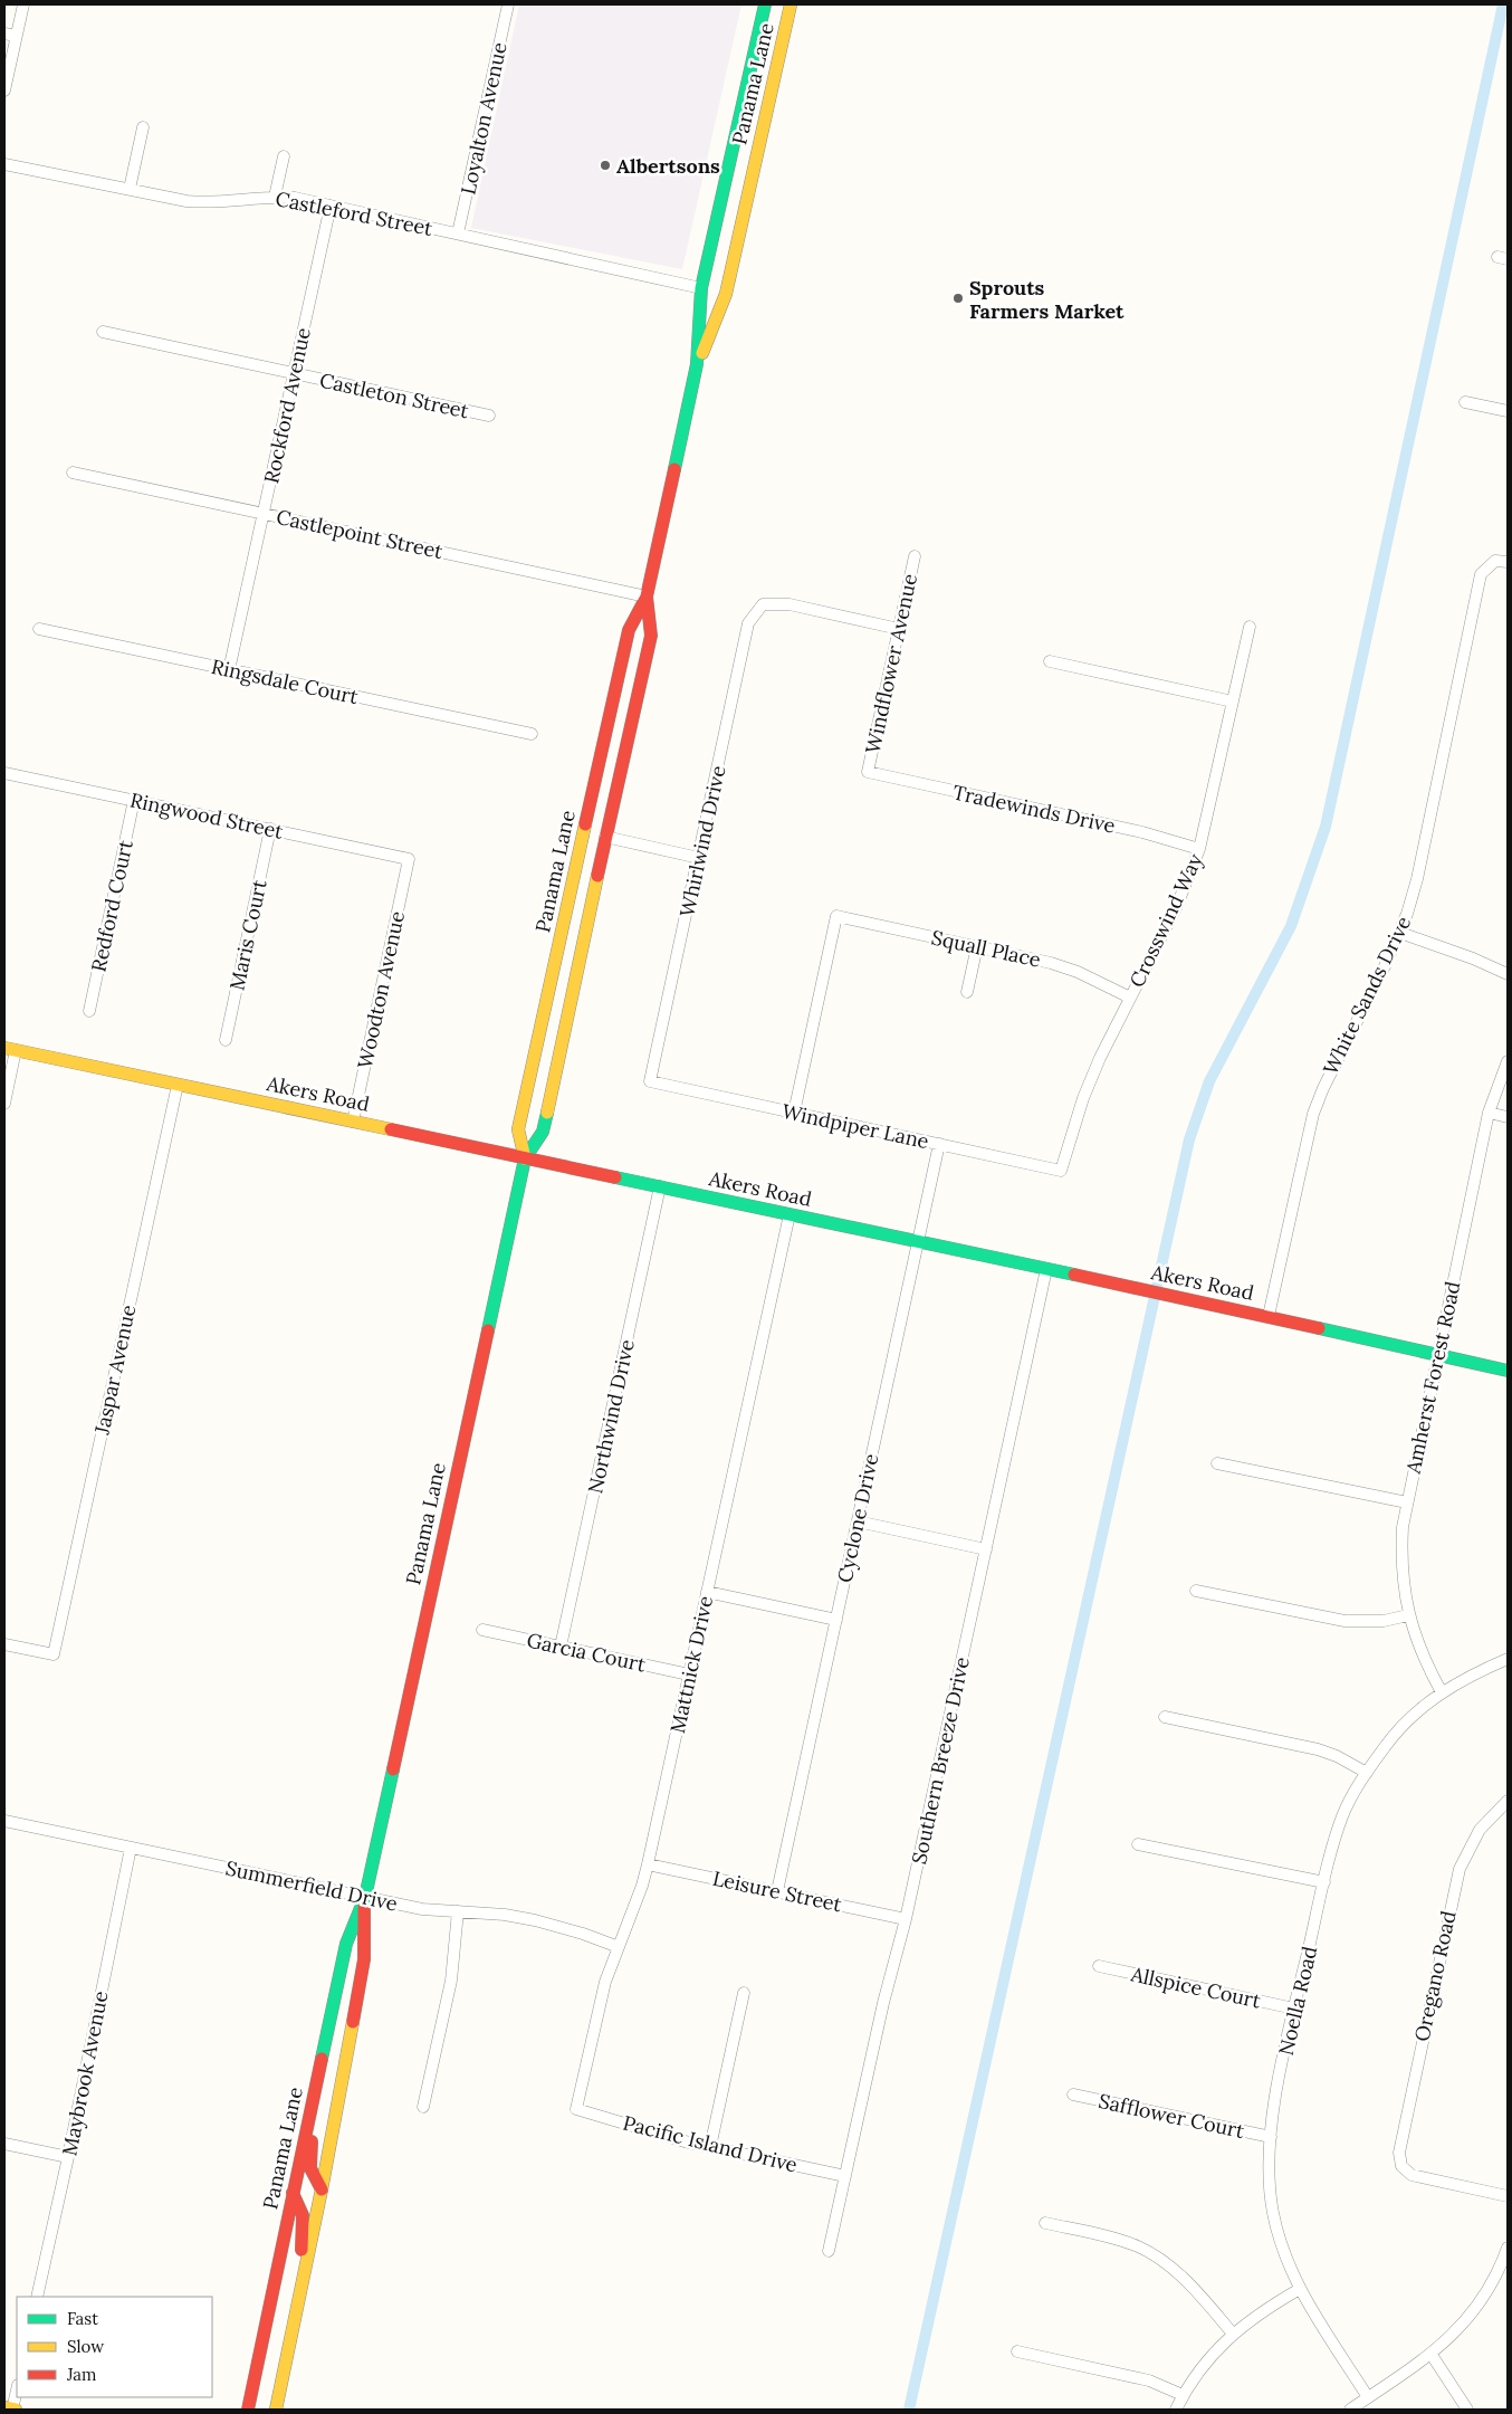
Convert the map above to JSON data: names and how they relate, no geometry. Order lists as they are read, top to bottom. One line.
{"streets":{"main road":["Panama Lane","Akers Road"],"street":["Loyalton Avenue","Castleford Street","Castleton Street","Rockford Avenue","Castlepoint Street","Windflower Avenue","Ringsdale Court","Tradewinds Drive","Ringwood Street","Whirlwind Drive","Redford Court","Crosswind Way","Maris Court","Squall Place","Woodton Avenue","White Sands Drive","Windpiper Lane","Jaspar Avenue","Amherst Forest Road","Northwind Drive","Cyclone Drive","Garcia Court","Mattnick Drive","Southern Breeze Drive","Summerfield Drive","Leisure Street","Oregano Road","Allspice Court","Noella Road","Maybrook Avenue","Safflower Court","Pacific Island Drive"]},"crossings":[["Panama Lane","Castleford Street"],["Panama Lane","Castlepoint Street"],["Panama Lane","Akers Road"],["Panama Lane","Summerfield Drive"],["Loyalton Avenue","Castleford Street"],["Castleford Street","Rockford Avenue"],["Castleton Street","Rockford Avenue"],["Rockford Avenue","Castlepoint Street"],["Rockford Avenue","Ringsdale Court"],["Windflower Avenue","Tradewinds Drive"],["Windflower Avenue","Whirlwind Drive"],["Tradewinds Drive","Crosswind Way"],["Ringwood Street","Redford Court"],["Ringwood Street","Maris Court"],["Ringwood Street","Woodton Avenue"],["Whirlwind Drive","Windpiper Lane"],["Crosswind Way","Squall Place"],["Crosswind Way","Windpiper Lane"],["Squall Place","Windpiper Lane"],["Woodton Avenue","Akers Road"],["White Sands Drive","Akers Road"],["Akers Road","Jaspar Avenue"],["Akers Road","Amherst Forest Road"],["Akers Road","Northwind Drive"],["Akers Road","Cyclone Drive"],["Akers Road","Mattnick Drive"],["Akers Road","Southern Breeze Drive"],["Windpiper Lane","Cyclone Drive"],["Amherst Forest Road","Noella Road"],["Northwind Drive","Garcia Court"],["Cyclone Drive","Leisure Street"],["Garcia Court","Mattnick Drive"],["Mattnick Drive","Summerfield Drive"],["Mattnick Drive","Leisure Street"],["Mattnick Drive","Pacific Island Drive"],["Southern Breeze Drive","Leisure Street"],["Southern Breeze Drive","Pacific Island Drive"],["Summerfield Drive","Maybrook Avenue"],["Allspice Court","Noella Road"],["Noella Road","Safflower Court"]],"places":["Albertsons","Sprouts Farmers Market"],"legend":["Fast","Slow","Jam"]}
